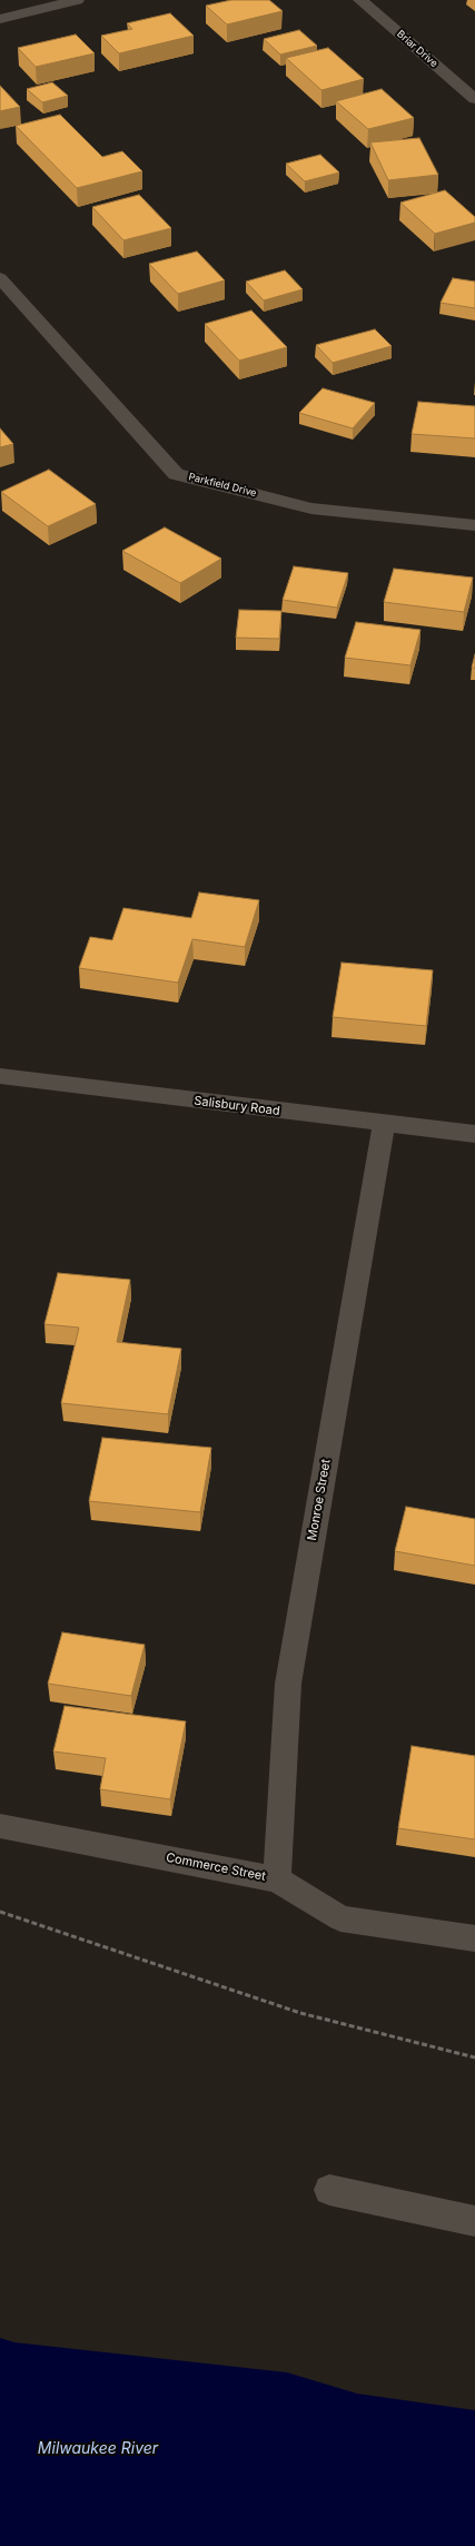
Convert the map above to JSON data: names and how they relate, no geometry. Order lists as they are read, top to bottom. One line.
{"streets":{"street":["Briar Drive","Parkfield Drive","Salisbury Road","Monroe Street","Commerce Street"]},"crossings":[["Salisbury Road","Monroe Street"],["Monroe Street","Commerce Street"]],"water":["Milwaukee River"]}
